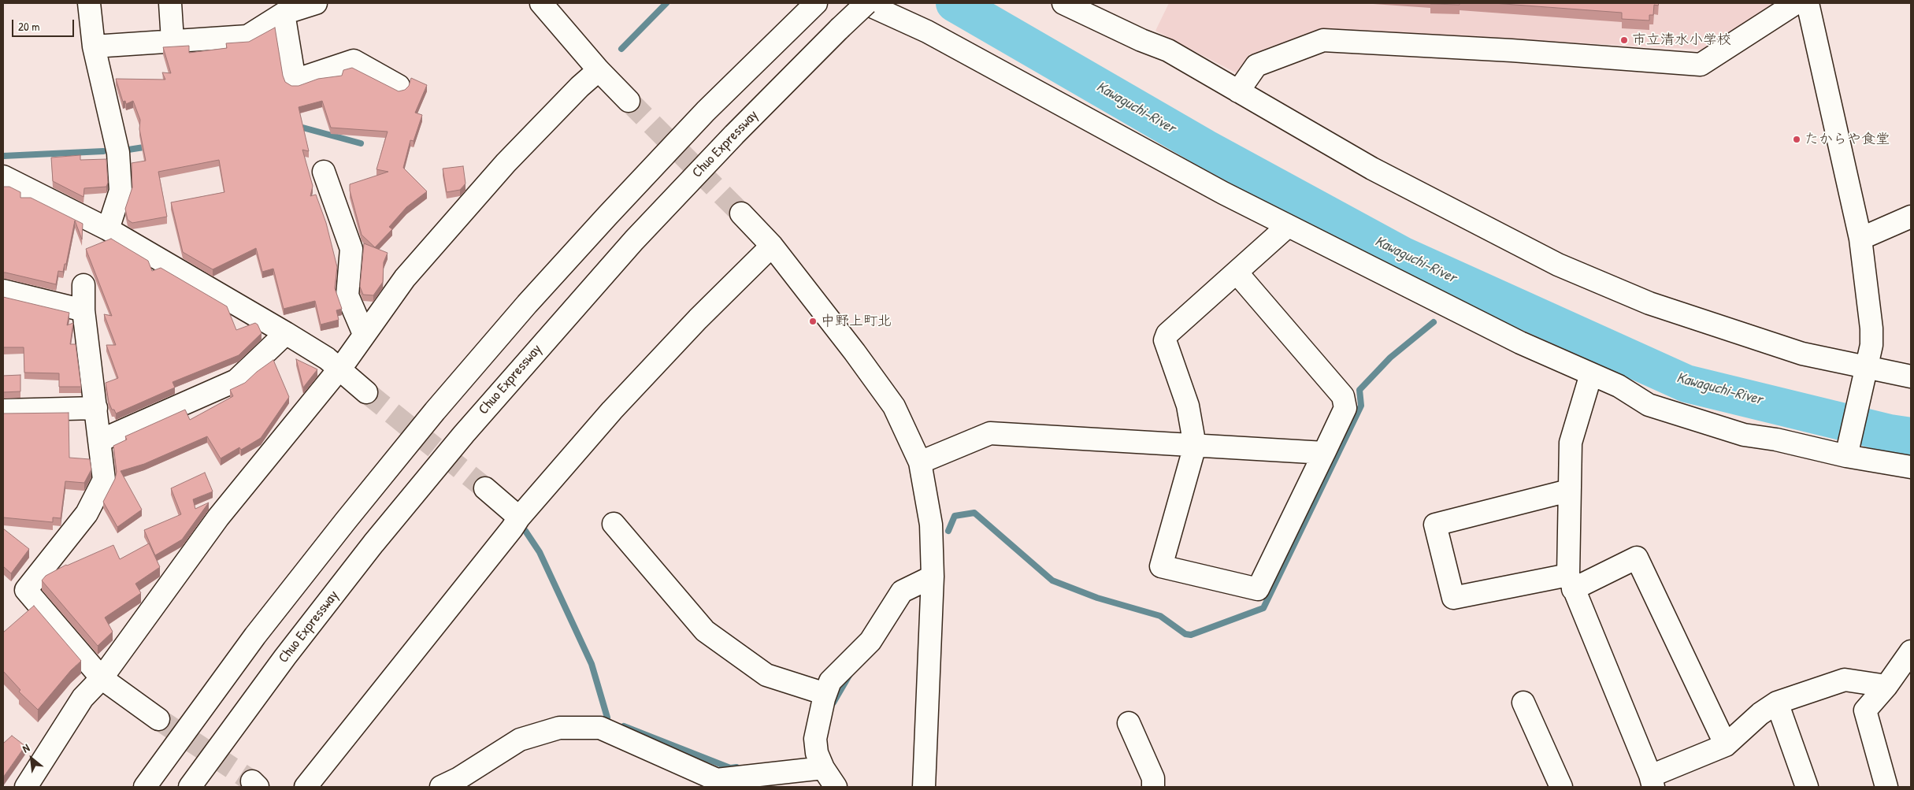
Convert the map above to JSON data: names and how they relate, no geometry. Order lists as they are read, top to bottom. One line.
{"streets":{"main road":["Chuo Expressway"]},"water":["Kawaguchi-River"],"places":["市立清水小学校","たからや食堂","中野上町北"],"scale_bar":"20 m","north":"top left"}
